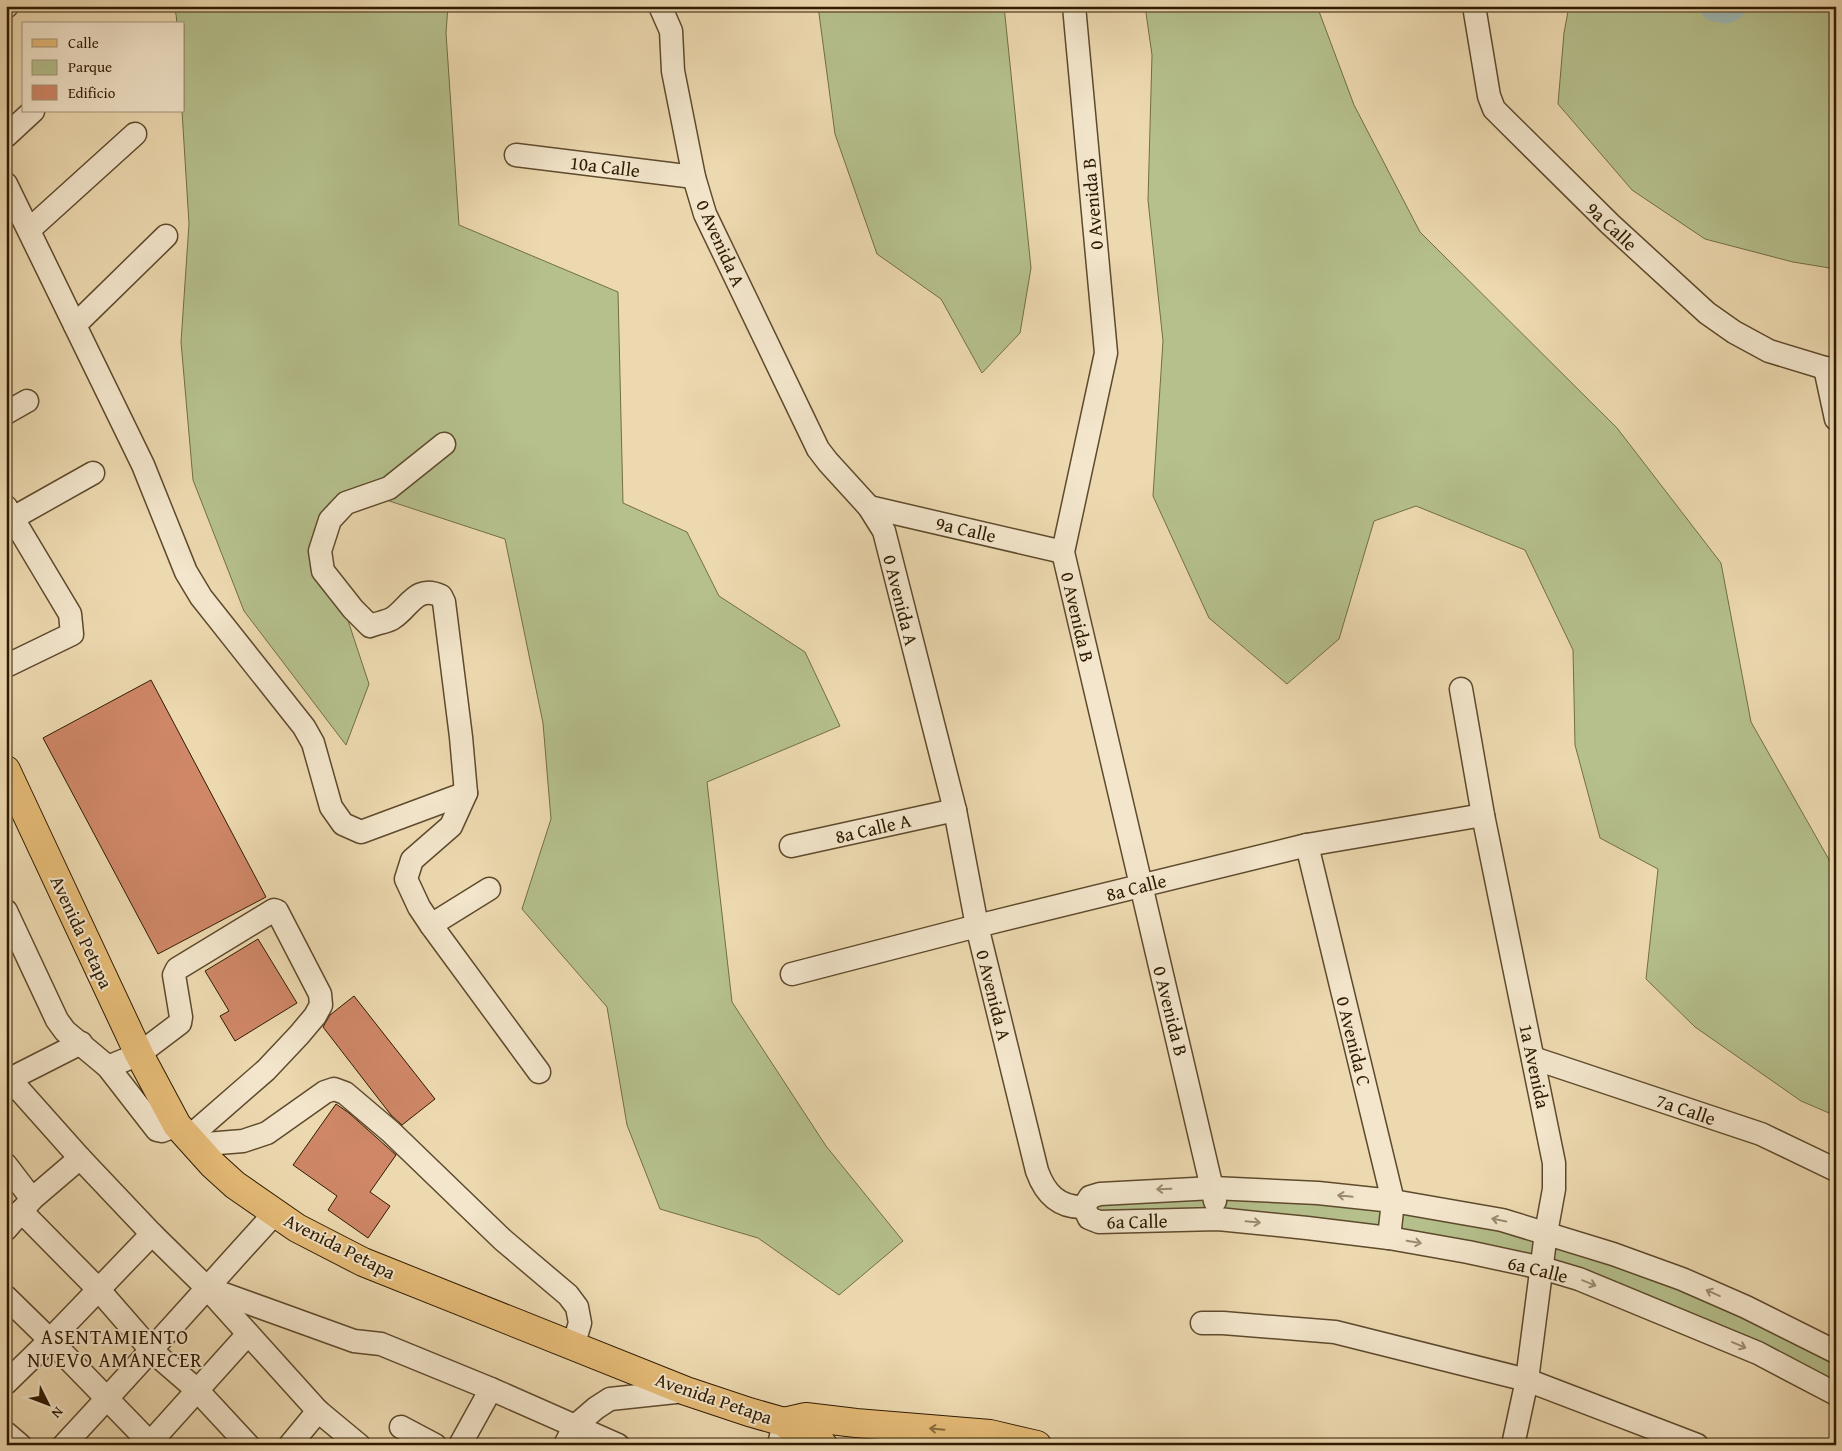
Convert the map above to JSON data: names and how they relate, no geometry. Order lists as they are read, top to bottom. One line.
{"streets":{"main road":["Avenida Petapa"],"street":["10a Calle","0 Avenida B","9a Calle","0 Avenida A","8a Calle A","8a Calle","0 Avenida C","1a Avenida","7a Calle","6a Calle"]},"crossings":[["10a Calle","0 Avenida A"],["0 Avenida B","9a Calle"],["0 Avenida B","8a Calle"],["0 Avenida B","6a Calle"],["9a Calle","0 Avenida A"],["0 Avenida A","8a Calle A"],["0 Avenida A","8a Calle"],["0 Avenida A","6a Calle"],["8a Calle","0 Avenida C"],["8a Calle","1a Avenida"],["0 Avenida C","6a Calle"],["1a Avenida","7a Calle"],["1a Avenida","6a Calle"]],"districts":["ASENTAMIENTO NUEVO AMANECER"],"legend":["Calle","Parque","Edificio"],"north":"bottom right"}
